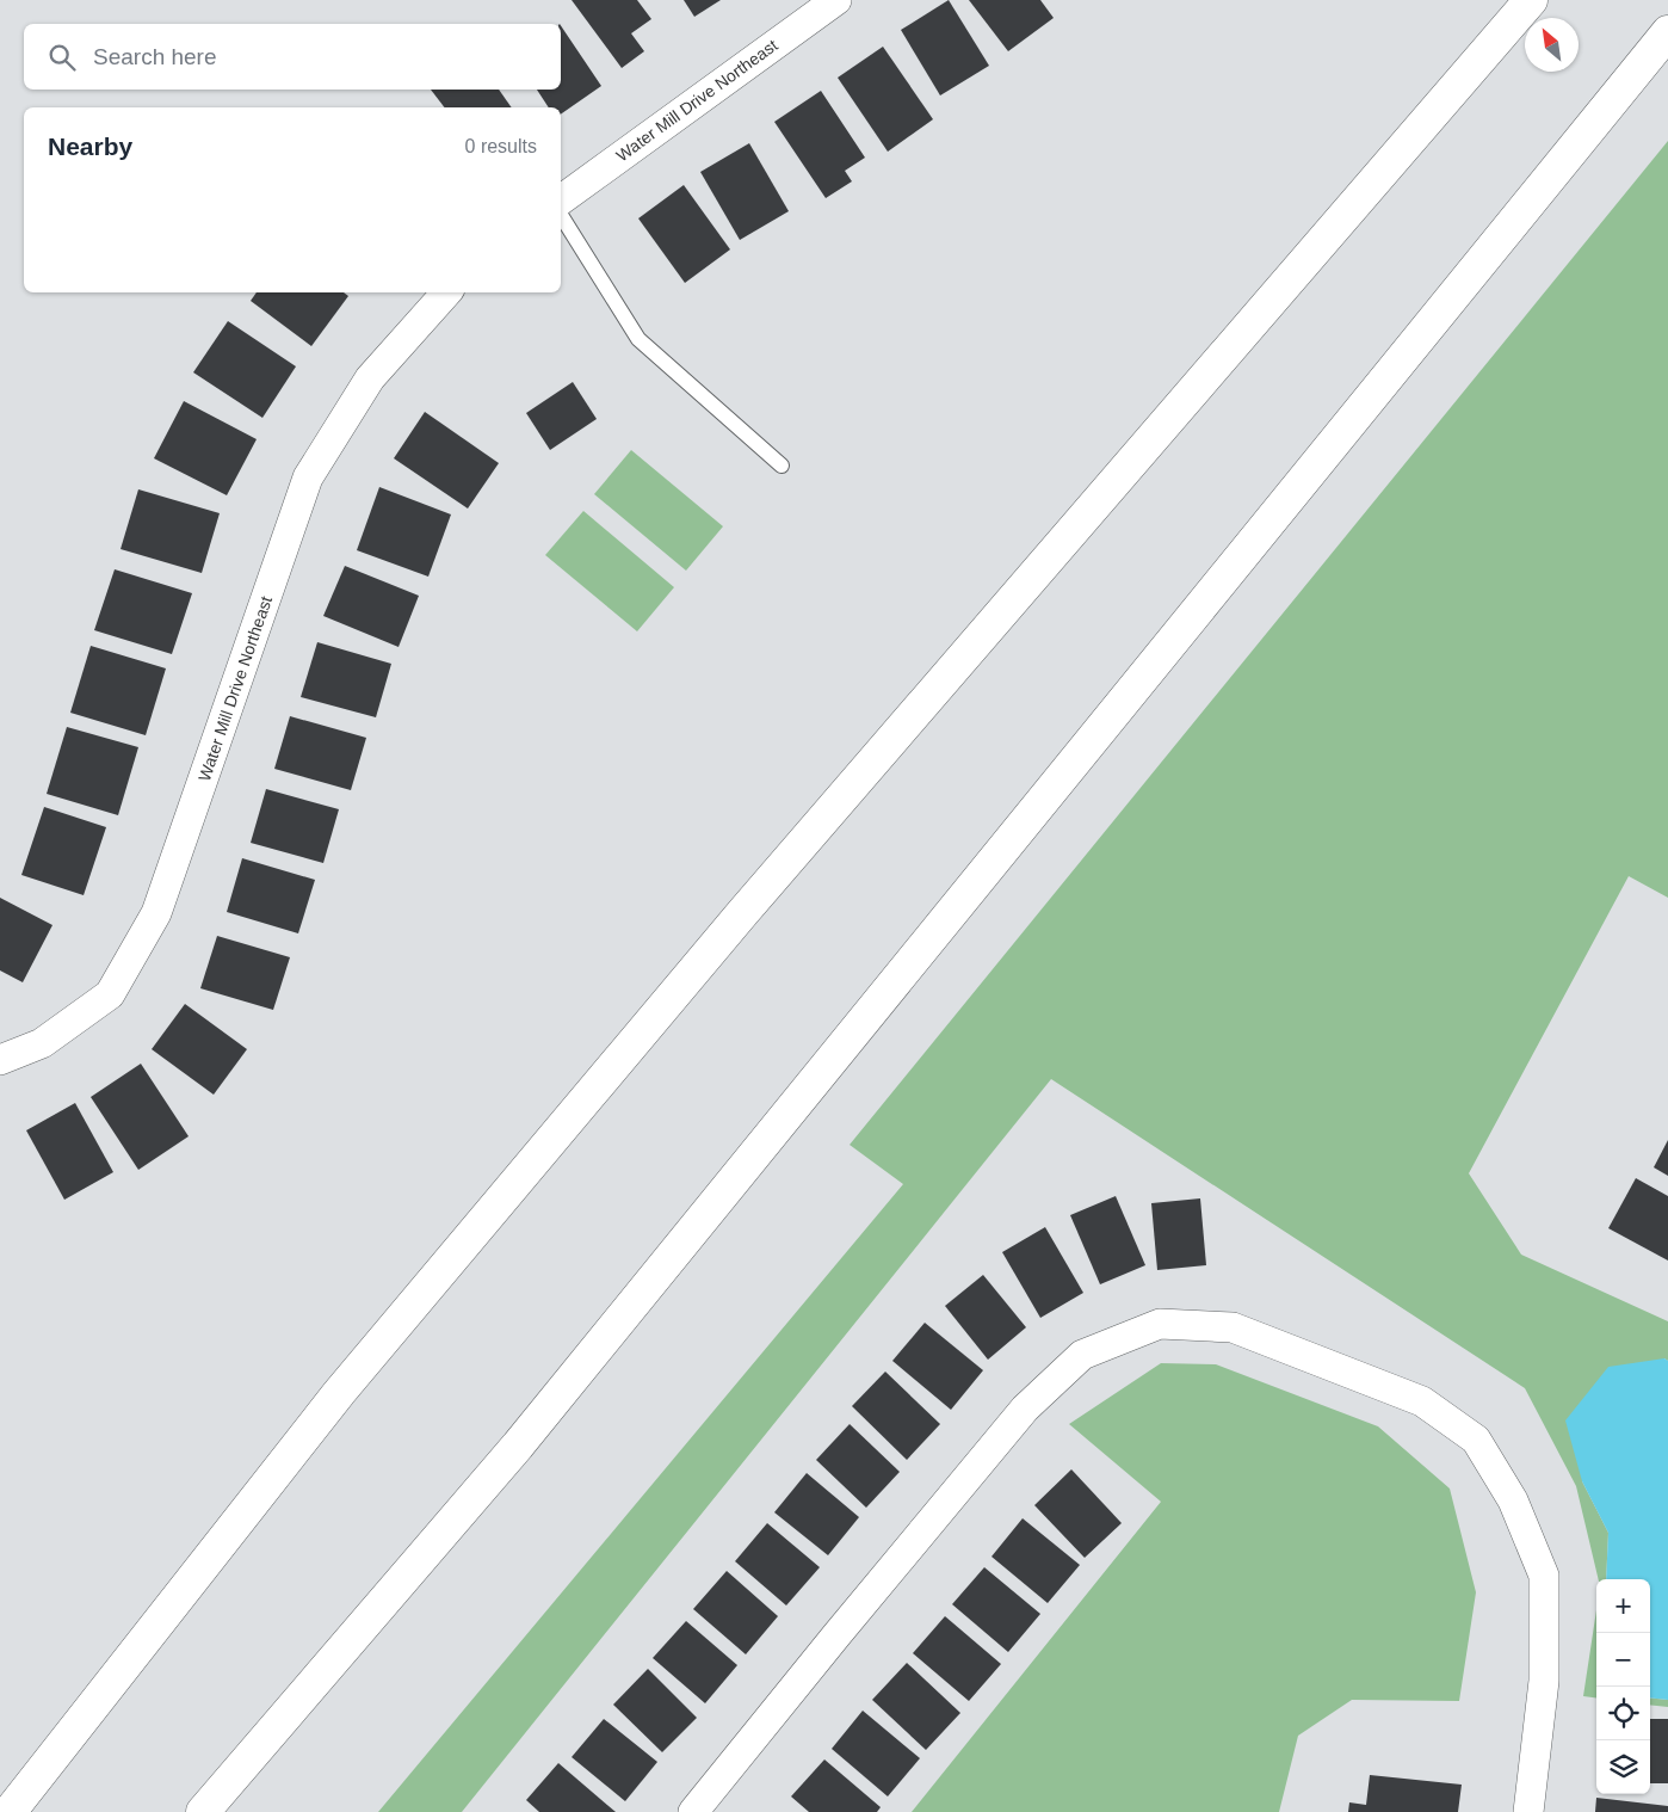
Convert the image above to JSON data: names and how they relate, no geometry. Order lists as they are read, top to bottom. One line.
{"streets":{"street":["Water Mill Drive Northeast"]},"north":"top left","page":{"search":"Search here","heading":["Nearby","0 results"],"map_buttons":["+","−"]}}
